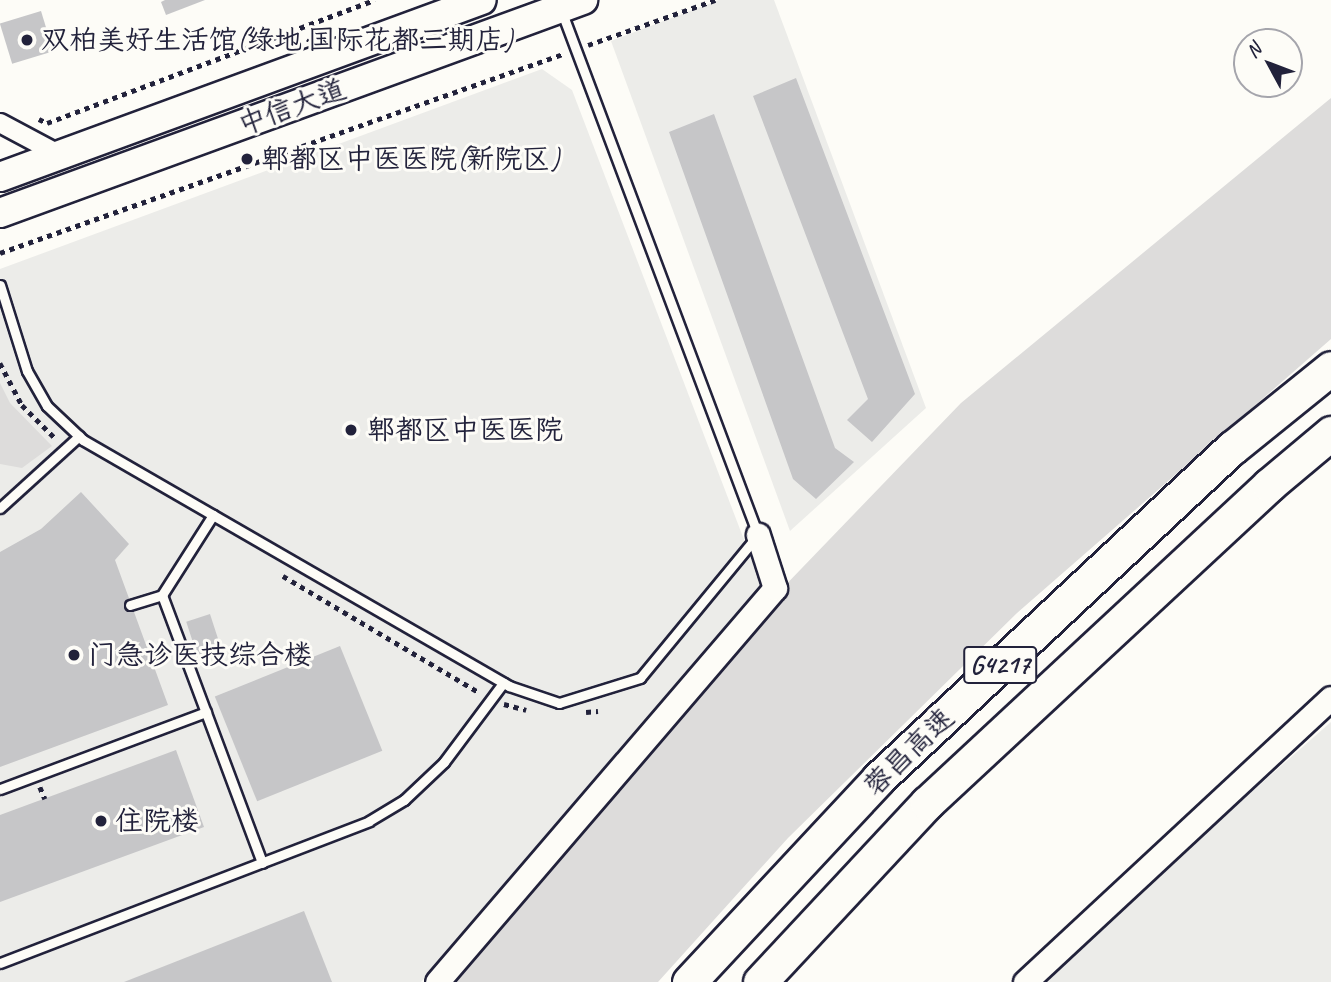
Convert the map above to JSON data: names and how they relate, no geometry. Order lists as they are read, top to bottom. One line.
{"streets":{"highway":["G4217","蓉昌高速"],"main road":["中信大道"]},"places":["双柏美好生活馆(绿地·国际花都三期店)","郫都区中医医院(新院区)","郫都区中医医院","门急诊医技综合楼","住院楼"],"north":"top left"}
